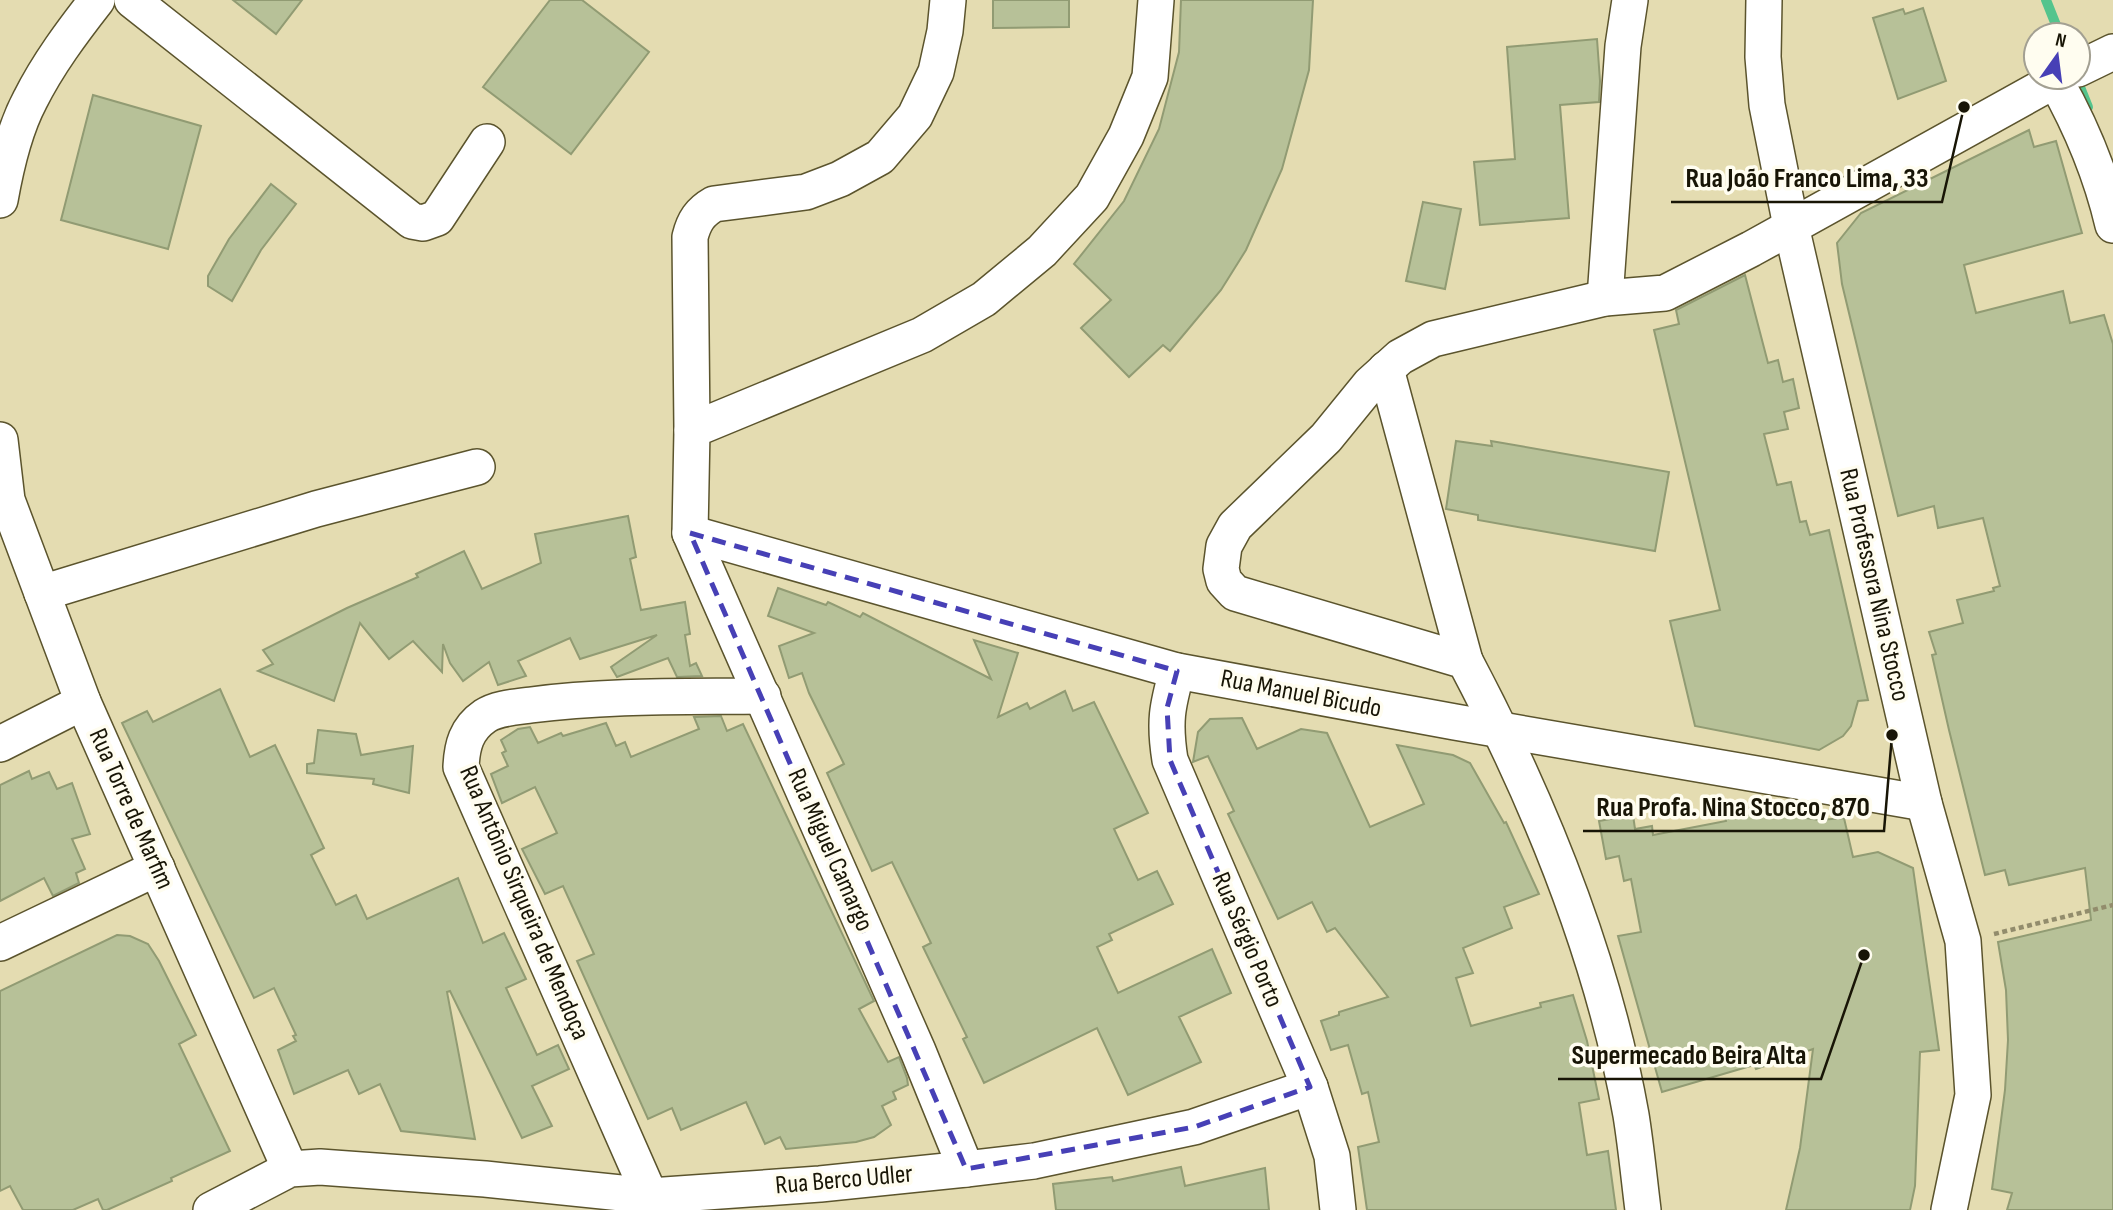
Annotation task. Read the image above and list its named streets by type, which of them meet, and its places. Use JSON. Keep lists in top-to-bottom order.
{
  "streets": {
    "street": [
      "Rua Professora Nina Stocco",
      "Rua Manuel Bicudo",
      "Rua Torre de Marfim",
      "Rua Miguel Camargo",
      "Rua Antônio Sirqueira de Mendoça",
      "Rua Sérgio Porto",
      "Rua Berco Udler"
    ]
  },
  "crossings": [
    ["Rua Professora Nina Stocco", "Rua Manuel Bicudo"],
    ["Rua Manuel Bicudo", "Rua Miguel Camargo"],
    ["Rua Manuel Bicudo", "Rua Sérgio Porto"],
    ["Rua Torre de Marfim", "Rua Berco Udler"],
    ["Rua Miguel Camargo", "Rua Antônio Sirqueira de Mendoça"],
    ["Rua Miguel Camargo", "Rua Berco Udler"],
    ["Rua Antônio Sirqueira de Mendoça", "Rua Berco Udler"],
    ["Rua Sérgio Porto", "Rua Berco Udler"]
  ],
  "places": ["Rua João Franco Lima, 33", "Rua Profa. Nina Stocco, 870", "Supermecado Beira Alta"],
  "north": "top"
}
